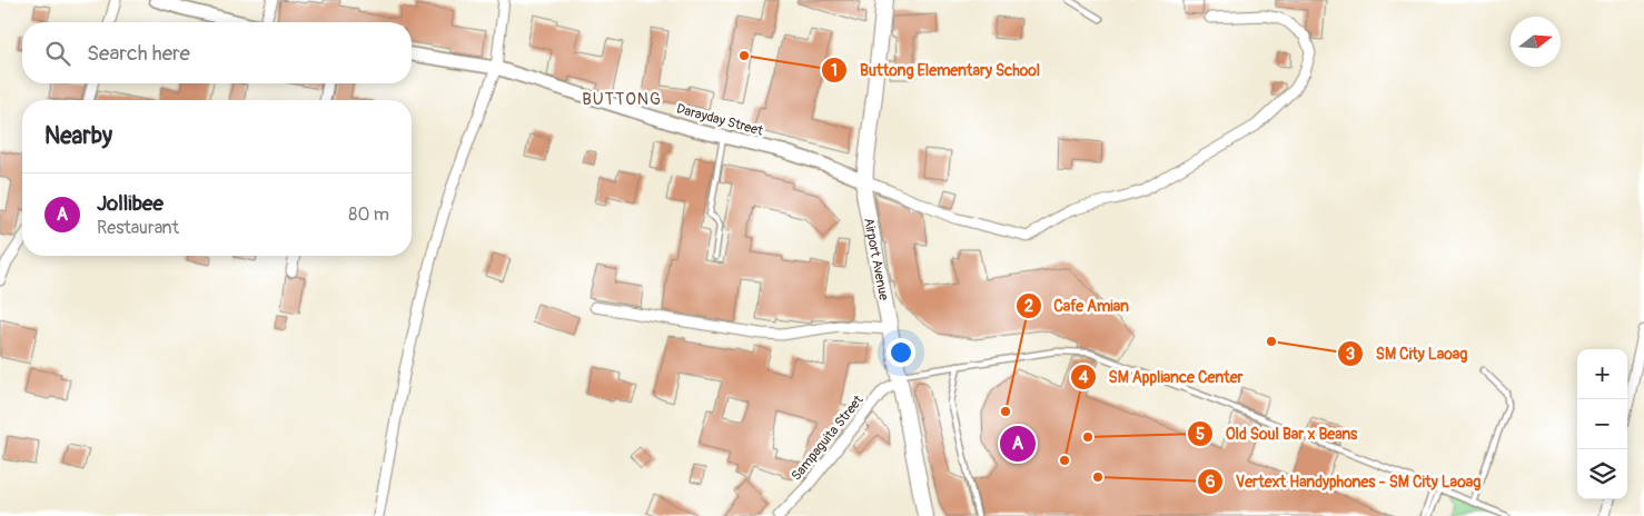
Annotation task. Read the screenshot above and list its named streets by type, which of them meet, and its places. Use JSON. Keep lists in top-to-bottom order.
{
  "streets": {
    "main road": ["Airport Avenue"],
    "street": ["Darayday Street", "Sampaguita Street"]
  },
  "crossings": [
    ["Darayday Street", "Airport Avenue"],
    ["Airport Avenue", "Sampaguita Street"]
  ],
  "districts": ["BUTTONG"],
  "places": [
    "Buttong Elementary School",
    "SM City Laoag",
    "Cafe Amian",
    "Old Soul Bar x Beans",
    "SM Appliance Center",
    "Vertext Handyphones - SM City Laoag"
  ],
  "north": "right",
  "page": {
    "search": "Search here",
    "heading": "Nearby",
    "list": [
      {
        "mark": "A",
        "name": "Jollibee",
        "note": "Restaurant",
        "value": "80 m"
      }
    ],
    "map_buttons": ["+", "−"],
    "pins": "A"
  }
}
